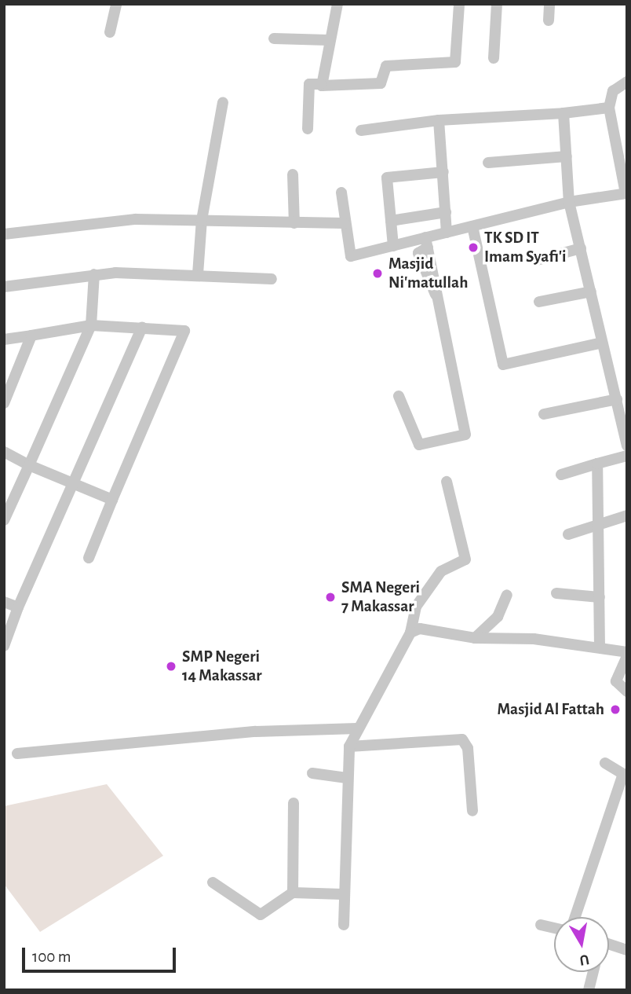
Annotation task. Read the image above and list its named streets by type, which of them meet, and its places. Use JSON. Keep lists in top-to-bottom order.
{
  "places": [
    "TK SD IT Imam Syafi'i",
    "Masjid Ni'matullah",
    "SMA Negeri 7 Makassar",
    "SMP Negeri 14 Makassar",
    "Masjid Al Fattah"
  ],
  "scale_bar": "100 m",
  "north": "bottom"
}
